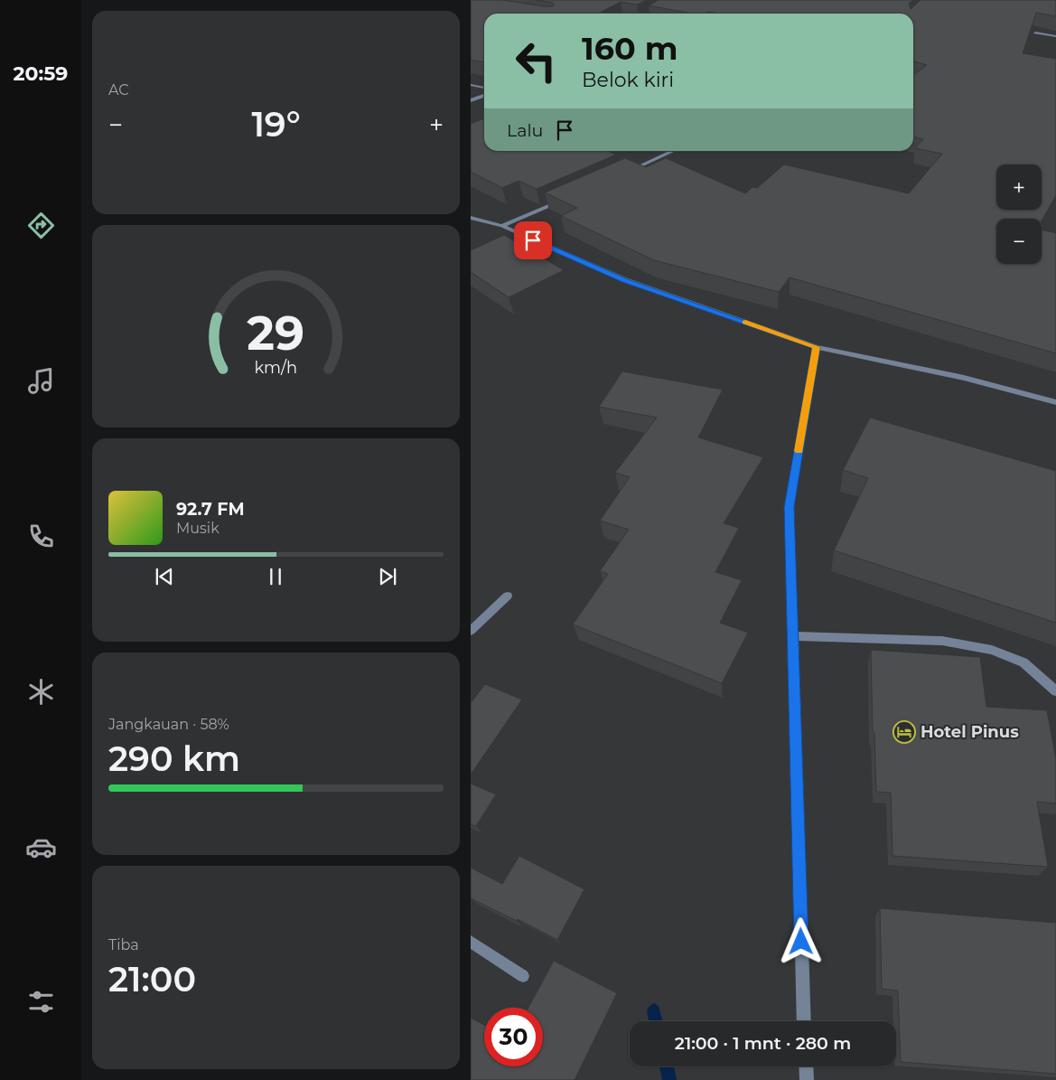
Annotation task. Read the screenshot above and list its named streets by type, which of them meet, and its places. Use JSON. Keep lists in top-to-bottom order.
{
  "places": {
    "hotel": ["Hotel Pinus"]
  },
  "page": {
    "tabs": "20:59",
    "tile": [
      "AC",
      ["Jangkauan · 58%", "290 km"],
      ["Tiba", "21:00"]
    ],
    "turn": ["160 m", "Belok kiri"],
    "heat": ["−", "19°", "+"],
    "then": "Lalu",
    "map_buttons": ["+", "−"],
    "song": ["92.7 FM", "Musik"],
    "limit": "30",
    "trip": "21:00 · 1 mnt · 280 m",
    "gauge": ["29", "km/h"]
  }
}
